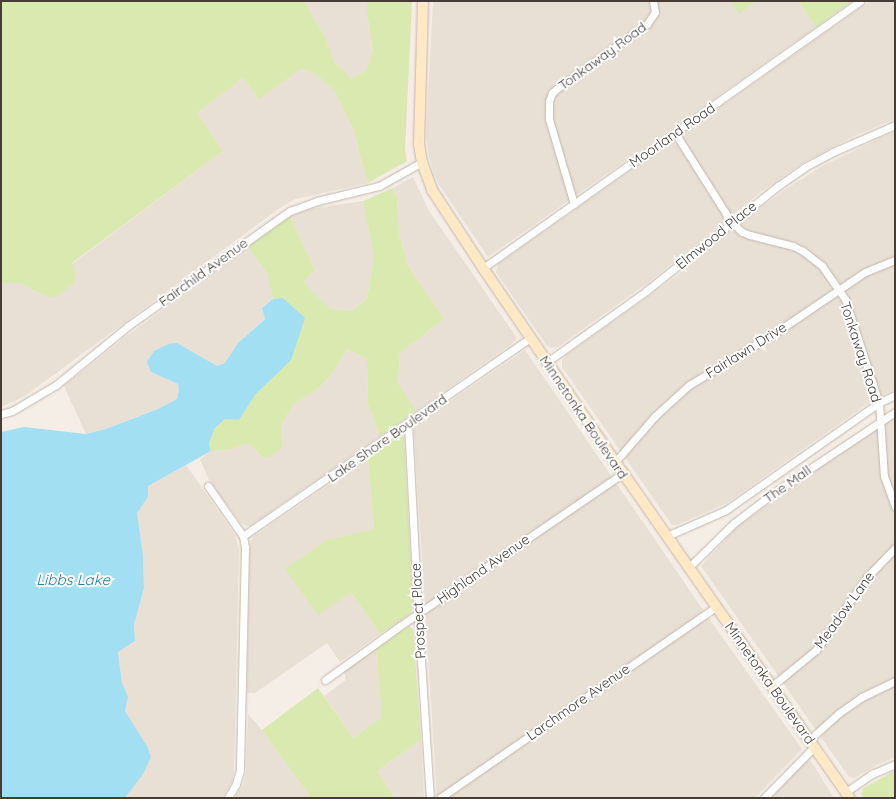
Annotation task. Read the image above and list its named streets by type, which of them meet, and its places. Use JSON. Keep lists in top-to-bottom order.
{
  "streets": {
    "main road": ["Minnetonka Boulevard"],
    "street": [
      "Tonkaway Road",
      "Moorland Road",
      "Elmwood Place",
      "Fairchild Avenue",
      "Fairlawn Drive",
      "Lake Shore Boulevard",
      "The Mall",
      "Highland Avenue",
      "Meadow Lane",
      "Prospect Place",
      "Larchmore Avenue"
    ]
  },
  "crossings": [
    ["Tonkaway Road", "Moorland Road"],
    ["Tonkaway Road", "Elmwood Place"],
    ["Tonkaway Road", "Fairlawn Drive"],
    ["Tonkaway Road", "The Mall"],
    ["Moorland Road", "Minnetonka Boulevard"],
    ["Elmwood Place", "Minnetonka Boulevard"],
    ["Fairchild Avenue", "Minnetonka Boulevard"],
    ["Fairlawn Drive", "Minnetonka Boulevard"],
    ["Minnetonka Boulevard", "Lake Shore Boulevard"],
    ["Minnetonka Boulevard", "The Mall"],
    ["Minnetonka Boulevard", "Highland Avenue"],
    ["Minnetonka Boulevard", "Meadow Lane"],
    ["Minnetonka Boulevard", "Larchmore Avenue"],
    ["Lake Shore Boulevard", "Prospect Place"],
    ["Highland Avenue", "Prospect Place"]
  ],
  "water": ["Libbs Lake"]
}
